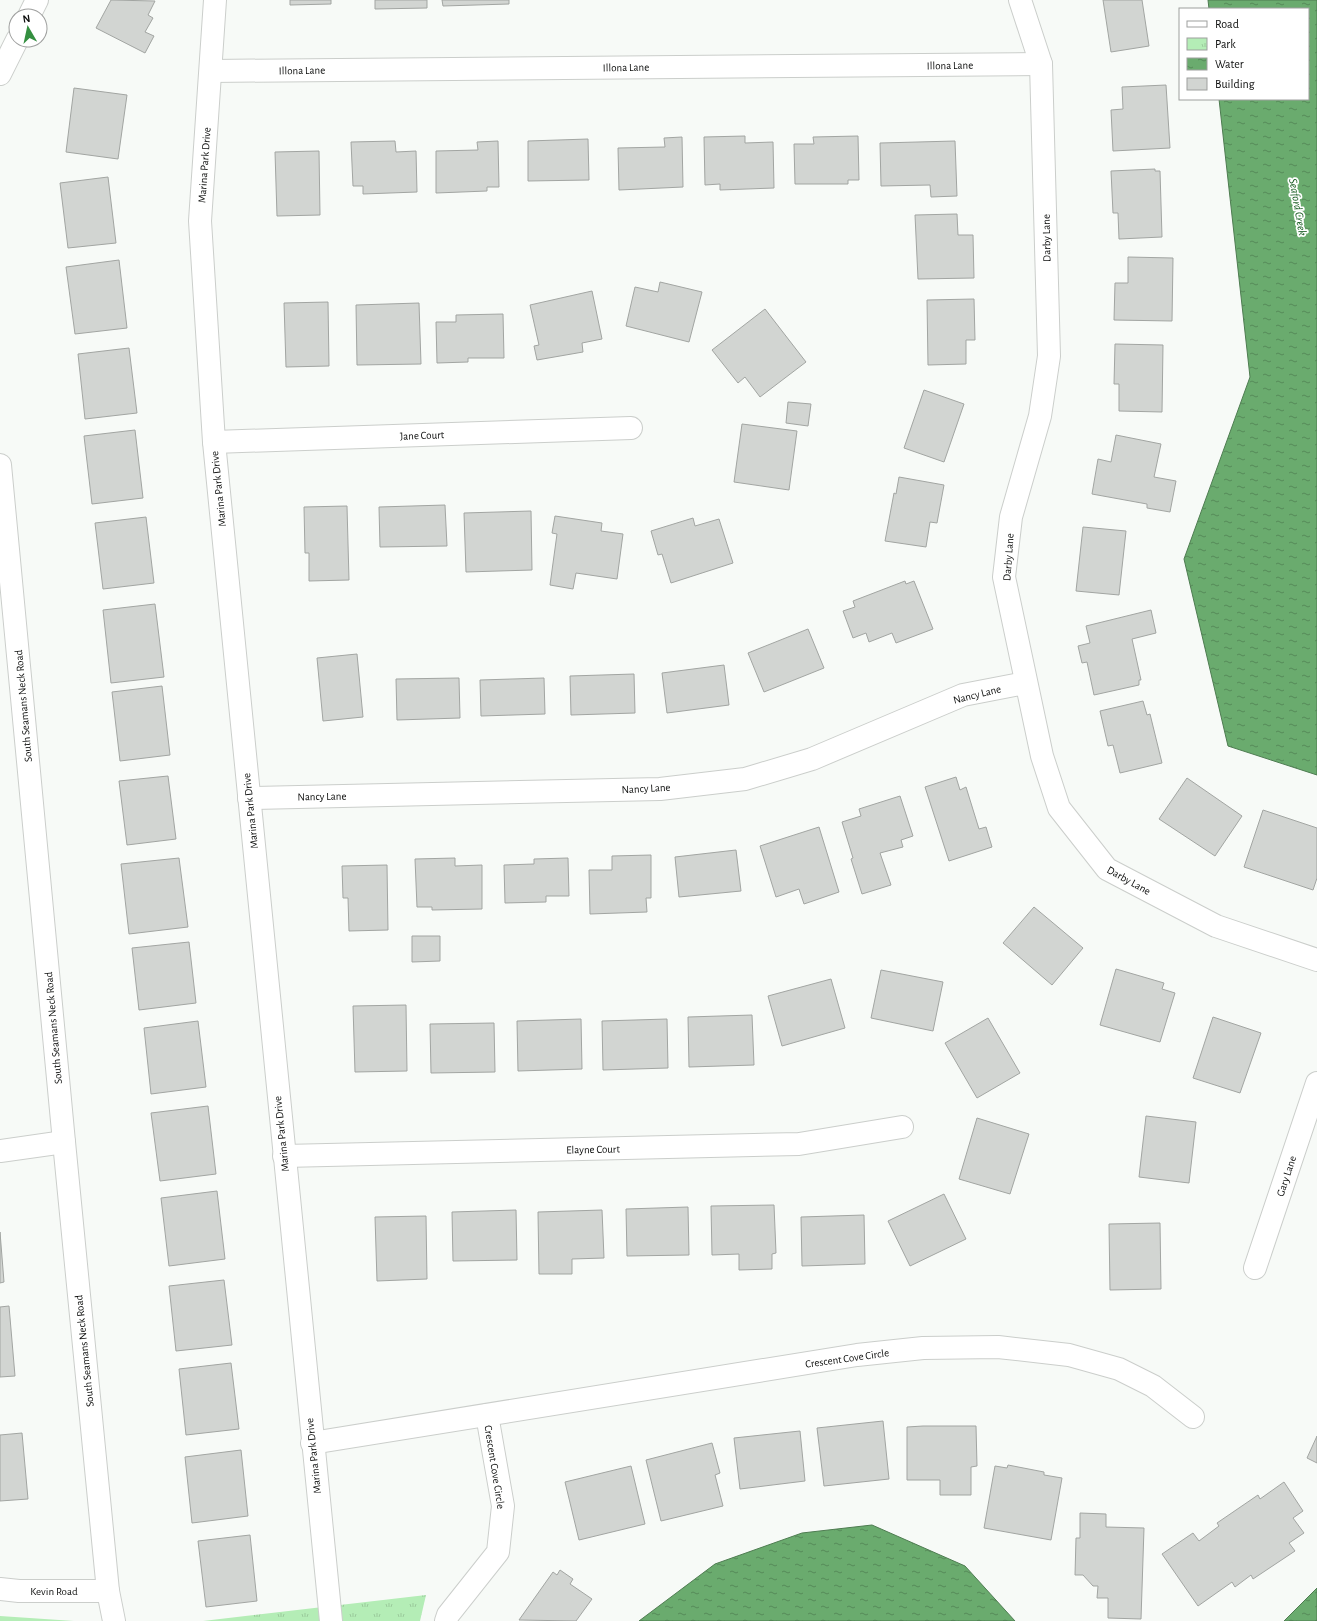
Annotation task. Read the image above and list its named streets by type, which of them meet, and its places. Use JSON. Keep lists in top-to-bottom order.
{
  "streets": {
    "street": [
      "Illona Lane",
      "Marina Park Drive",
      "Darby Lane",
      "Jane Court",
      "Nancy Lane",
      "South Seamans Neck Road",
      "Elayne Court",
      "Gary Lane",
      "Crescent Cove Circle",
      "Kevin Road"
    ]
  },
  "crossings": [
    ["Illona Lane", "Marina Park Drive"],
    ["Illona Lane", "Darby Lane"],
    ["Marina Park Drive", "Jane Court"],
    ["Marina Park Drive", "Nancy Lane"],
    ["Marina Park Drive", "Elayne Court"],
    ["Marina Park Drive", "Crescent Cove Circle"],
    ["Darby Lane", "Nancy Lane"],
    ["South Seamans Neck Road", "Kevin Road"]
  ],
  "water": ["Seaford Creek"],
  "legend": [
    "Road",
    "Park",
    "Water",
    "Building"
  ],
  "north": "top"
}
